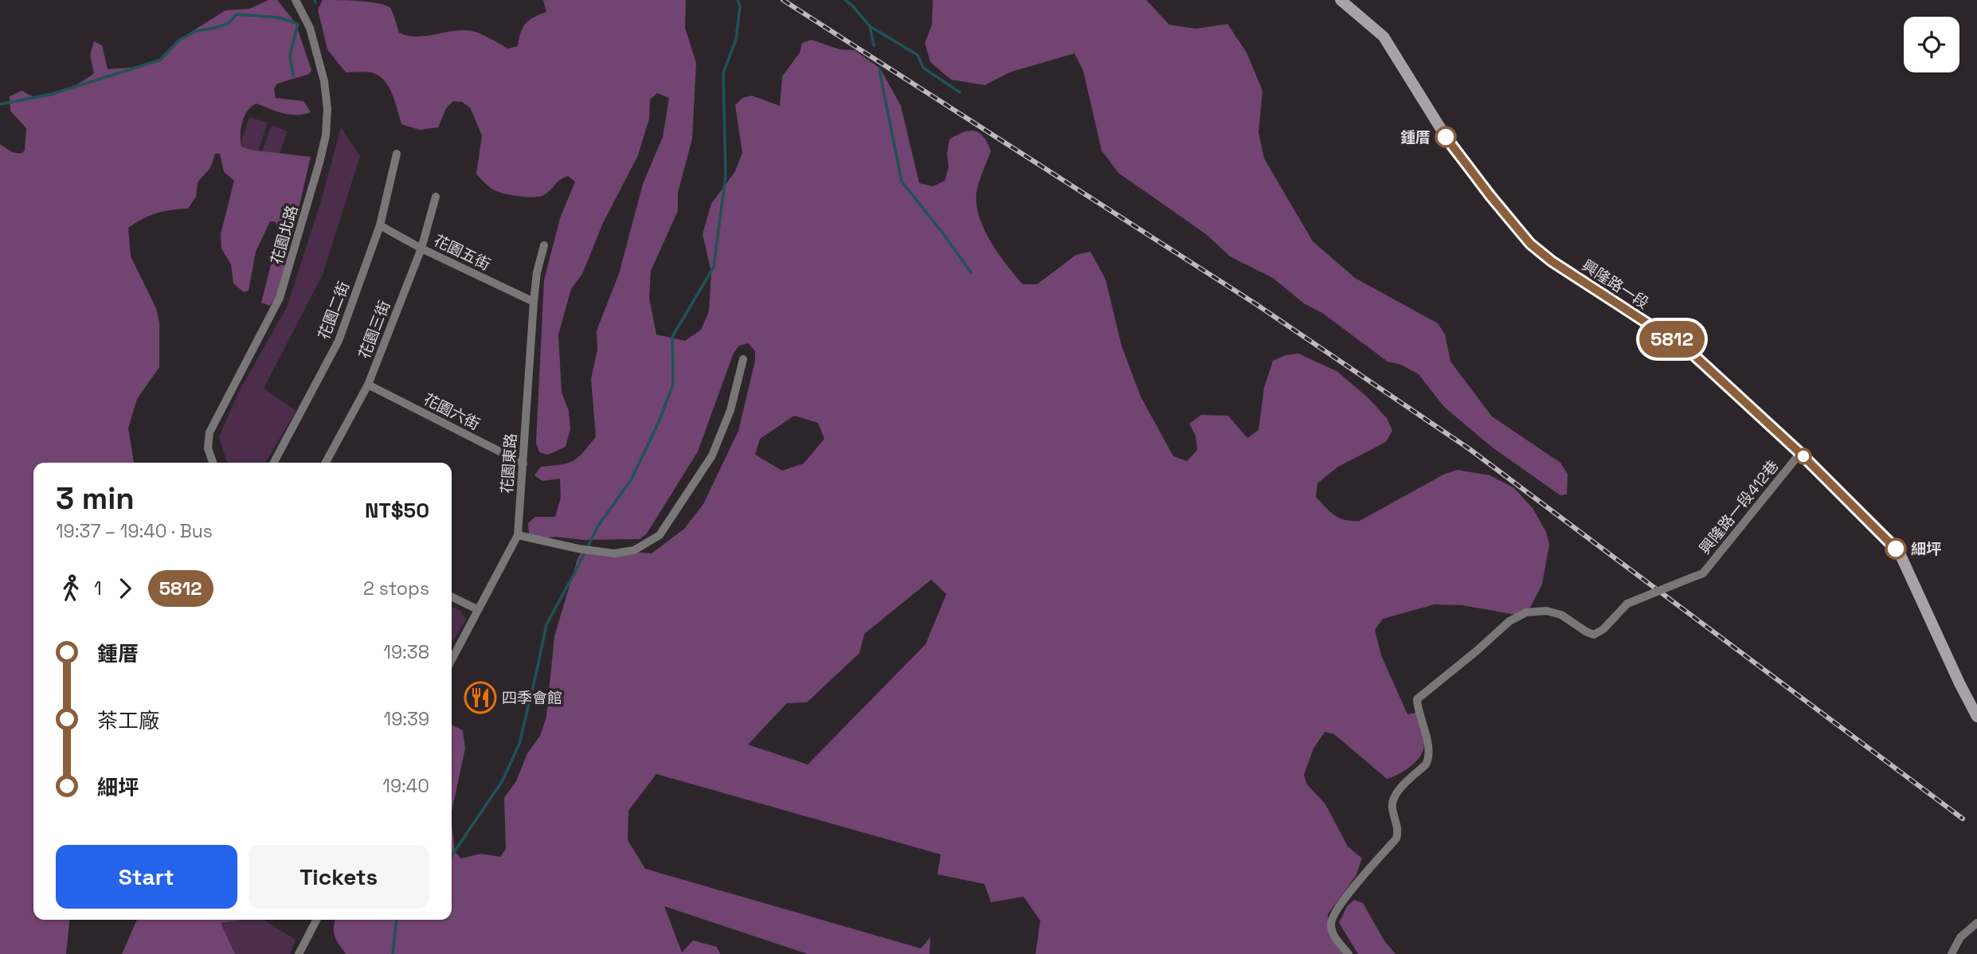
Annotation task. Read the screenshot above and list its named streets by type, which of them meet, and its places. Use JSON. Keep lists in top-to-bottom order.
{
  "streets": {
    "street": [
      "花園北路",
      "花園五街",
      "興隆路一段",
      "花園二街",
      "花園三街",
      "花園六街",
      "花園東路",
      "興隆路一段412巷"
    ]
  },
  "crossings": [
    ["花園五街", "花園二街"],
    ["花園五街", "花園三街"],
    ["花園五街", "花園東路"],
    ["興隆路一段", "興隆路一段412巷"],
    ["花園三街", "花園六街"],
    ["花園六街", "花園東路"]
  ],
  "places": {
    "other": ["鍾厝", "細坪"],
    "restaurant": ["四季會館"]
  },
  "lines": ["bus line 5812"],
  "page": {
    "on_map": "5812",
    "heading": ["3 min", "19:37 – 19:40 · Bus", "NT$50"],
    "legs": ["1", "5812", "2 stops"],
    "list": [
      {
        "name": "鍾厝",
        "value": "19:38"
      },
      {
        "name": "茶工廠",
        "value": "19:39"
      },
      {
        "name": "細坪",
        "value": "19:40"
      }
    ],
    "buttons": ["Start", "Tickets"]
  }
}
